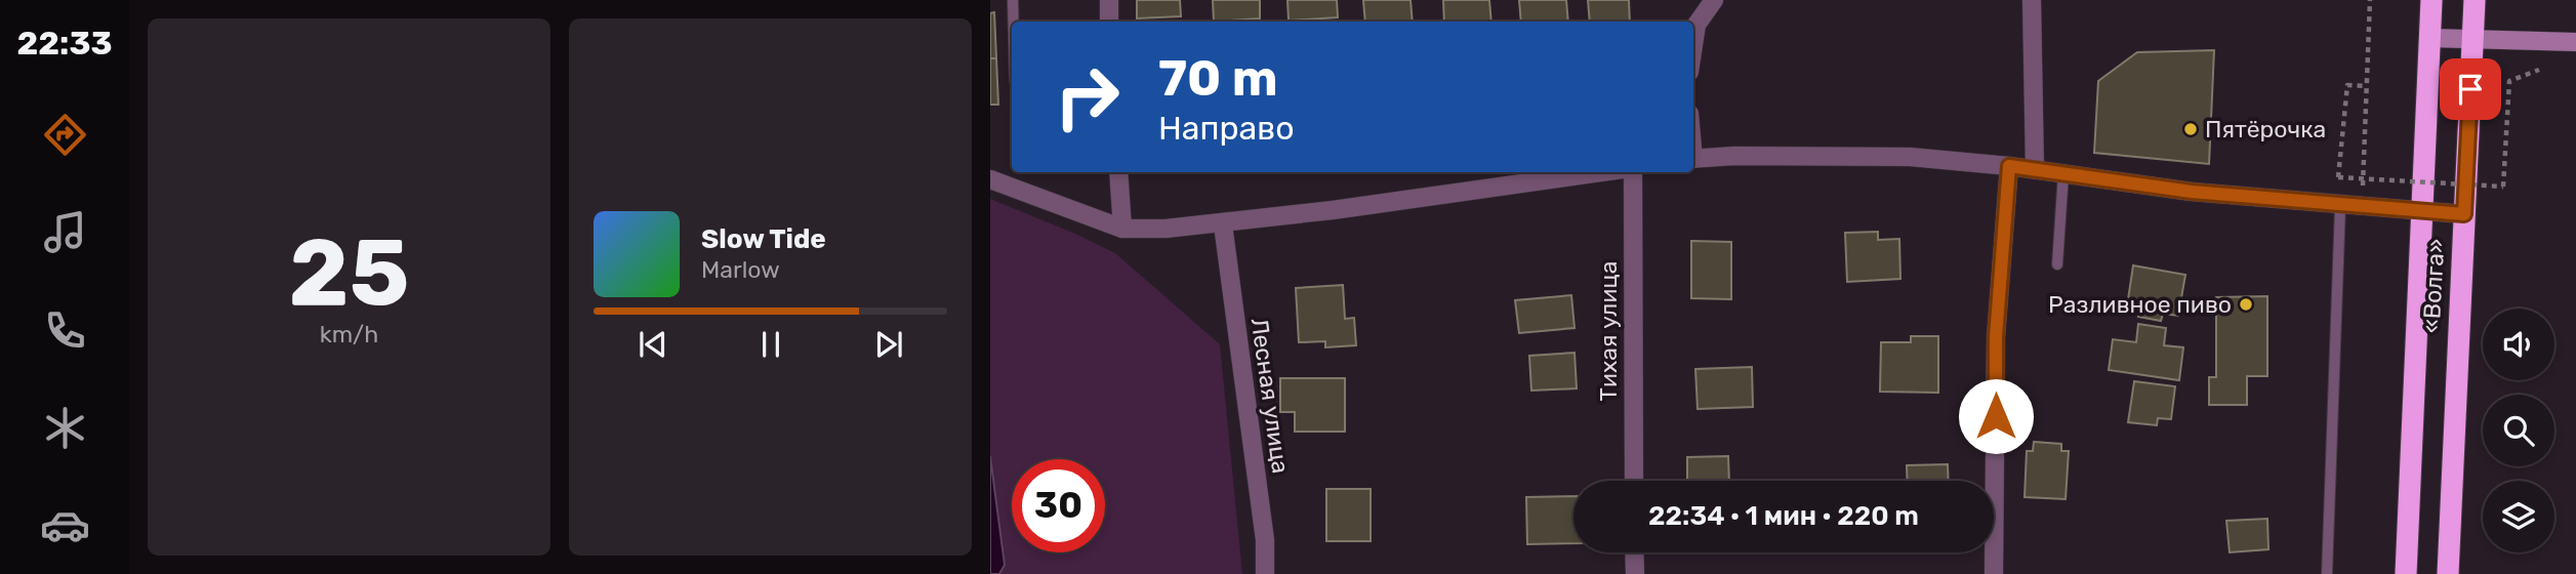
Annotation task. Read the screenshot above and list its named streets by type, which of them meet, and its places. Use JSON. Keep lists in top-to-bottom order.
{
  "streets": {
    "highway": ["«Волга»"],
    "street": ["Тихая улица", "Лесная улица"]
  },
  "places": ["Пятёрочка", "Разливное пиво"],
  "page": {
    "tabs": "22:33",
    "tile": ["25", "km/h"],
    "turn": ["70 m", "Направо"],
    "song": ["Slow Tide", "Marlow"],
    "limit": "30",
    "trip": "22:34 · 1 мин · 220 m"
  }
}
